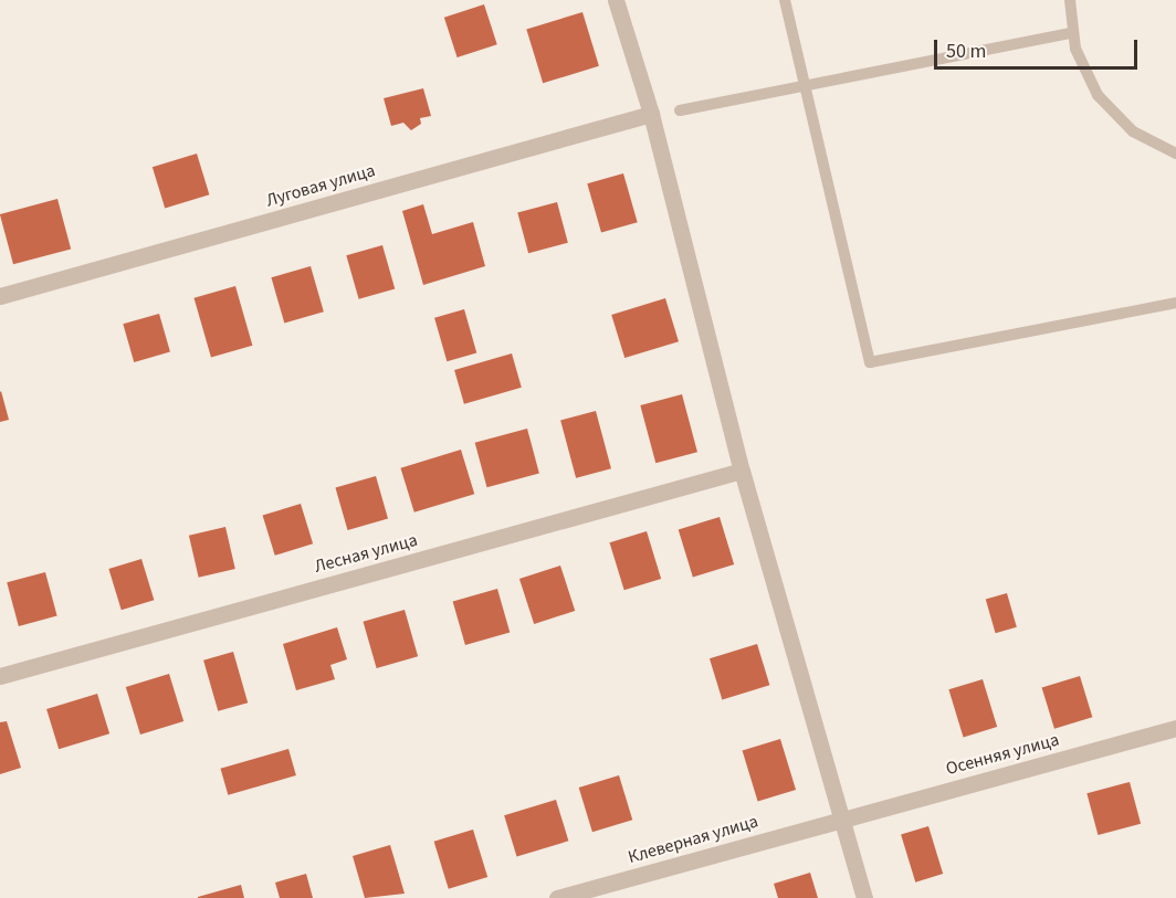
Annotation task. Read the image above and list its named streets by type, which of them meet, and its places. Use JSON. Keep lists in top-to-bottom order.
{
  "streets": {
    "street": [
      "Луговая улица",
      "Лесная улица",
      "Осенняя улица",
      "Клеверная улица"
    ]
  },
  "crossings": [
    ["Осенняя улица", "Клеверная улица"]
  ],
  "scale_bar": "50 m"
}
